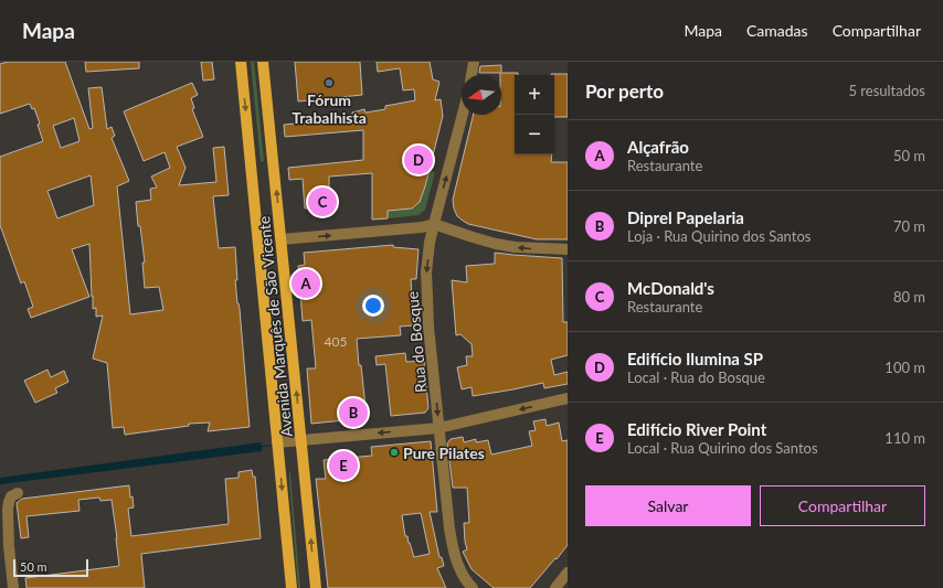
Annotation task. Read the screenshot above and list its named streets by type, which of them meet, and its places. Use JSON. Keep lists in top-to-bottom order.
{
  "streets": {
    "main road": ["Avenida Marquês de São Vicente"],
    "street": ["Rua do Bosque"]
  },
  "places": ["Fórum Trabalhista", "Pure Pilates"],
  "house_numbers": ["405"],
  "scale_bar": "50 m",
  "north": "left",
  "page": {
    "header": "Mapa",
    "nav": ["Mapa", "Camadas", "Compartilhar"],
    "heading": ["Por perto", "5 resultados"],
    "map_buttons": ["+", "−"],
    "list": [
      {
        "mark": "A",
        "name": "Alçafrão",
        "note": "Restaurante",
        "value": "50 m"
      },
      {
        "mark": "B",
        "name": "Diprel Papelaria",
        "note": "Loja · Rua Quirino dos Santos",
        "value": "70 m"
      },
      {
        "mark": "C",
        "name": "McDonald's",
        "note": "Restaurante",
        "value": "80 m"
      },
      {
        "mark": "D",
        "name": "Edifício Ilumina SP",
        "note": "Local · Rua do Bosque",
        "value": "100 m"
      },
      {
        "mark": "E",
        "name": "Edifício River Point",
        "note": "Local · Rua Quirino dos Santos",
        "value": "110 m"
      }
    ],
    "pins": [
      "D",
      "C",
      "A",
      "B",
      "E"
    ],
    "buttons": ["Salvar", "Compartilhar"],
    "scale": "50 m"
  }
}
